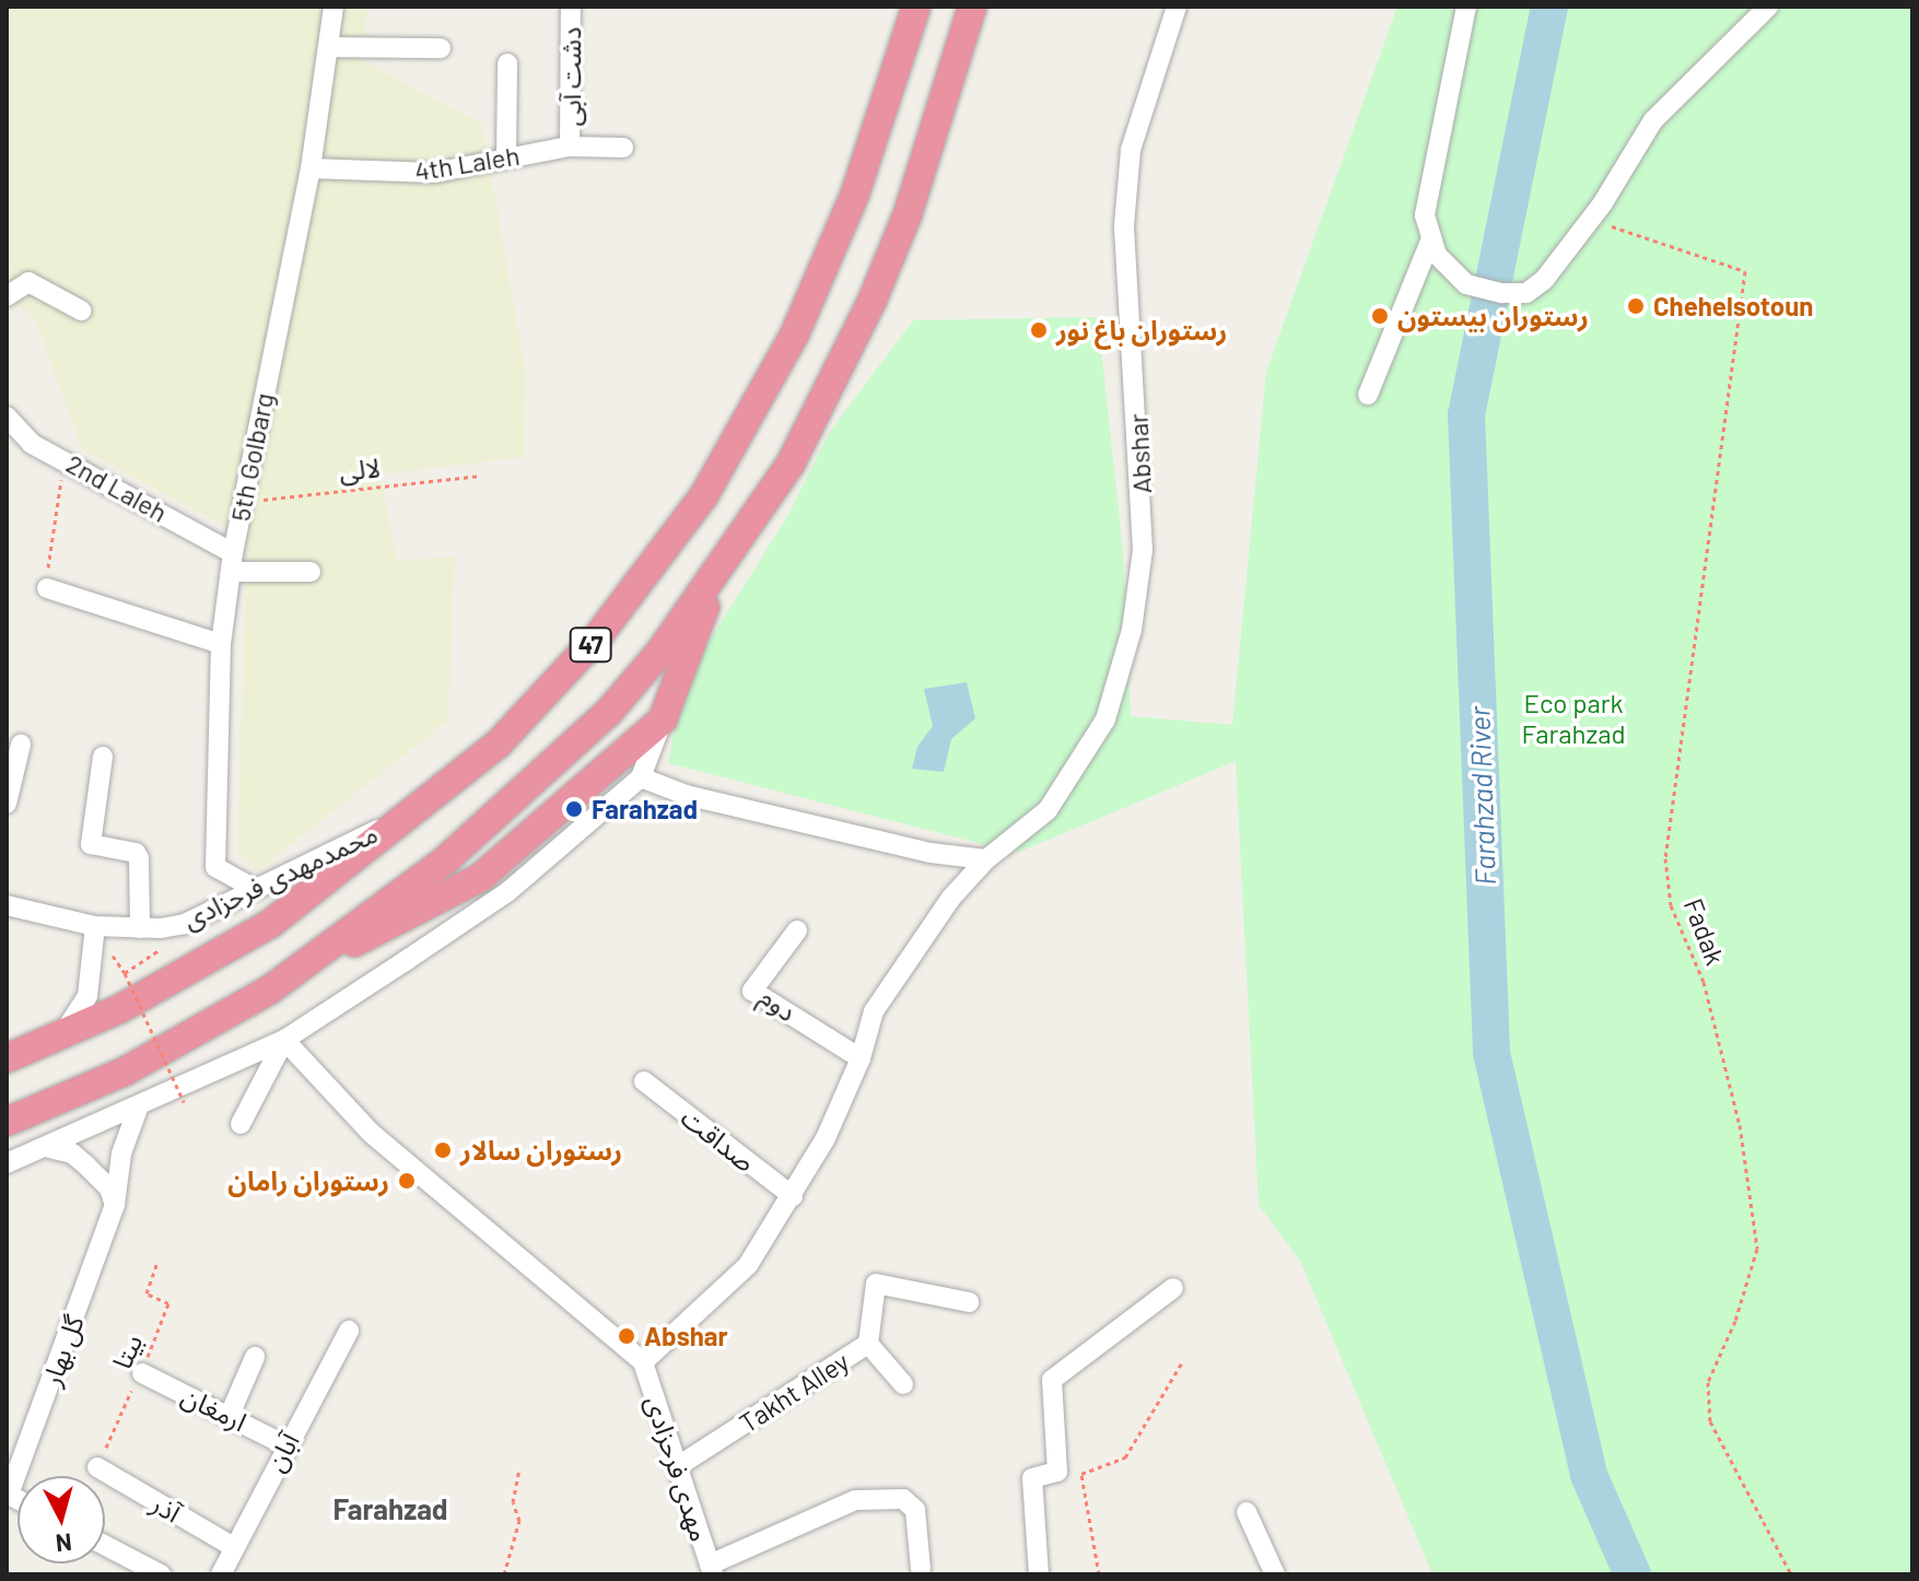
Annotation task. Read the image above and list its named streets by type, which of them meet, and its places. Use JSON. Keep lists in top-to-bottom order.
{
  "streets": {
    "highway": ["47"],
    "street": [
      "دشت آبی",
      "4th Laleh",
      "Abshar",
      "5th Golbarg",
      "2nd Laleh",
      "محمدمهدی فرحزادی",
      "دوم",
      "صداقت",
      "گل بهار",
      "Takht Alley",
      "ارمغان",
      "آبان",
      "مهدی فرحزادی",
      "آذر"
    ],
    "path": ["لالی", "Fadak", "بیتا"]
  },
  "crossings": [
    ["دشت آبی", "4th Laleh"],
    ["4th Laleh", "5th Golbarg"],
    ["Abshar", "دوم"],
    ["Abshar", "صداقت"],
    ["Abshar", "مهدی فرحزادی"],
    ["5th Golbarg", "لالی"],
    ["5th Golbarg", "2nd Laleh"],
    ["5th Golbarg", "محمدمهدی فرحزادی"],
    ["47", "محمدمهدی فرحزادی"],
    ["بیتا", "ارمغان"],
    ["بیتا", "آذر"],
    ["Takht Alley", "مهدی فرحزادی"],
    ["ارمغان", "آبان"],
    ["آبان", "آذر"]
  ],
  "districts": ["Farahzad"],
  "water": ["Farahzad River"],
  "parks": ["Eco park Farahzad"],
  "places": [
    "Chehelsotoun",
    "رستوران بیستون",
    "رستوران باغ نور",
    "Farahzad",
    "رستوران سالار",
    "رستوران رامان",
    "Abshar"
  ],
  "north": "bottom"
}
